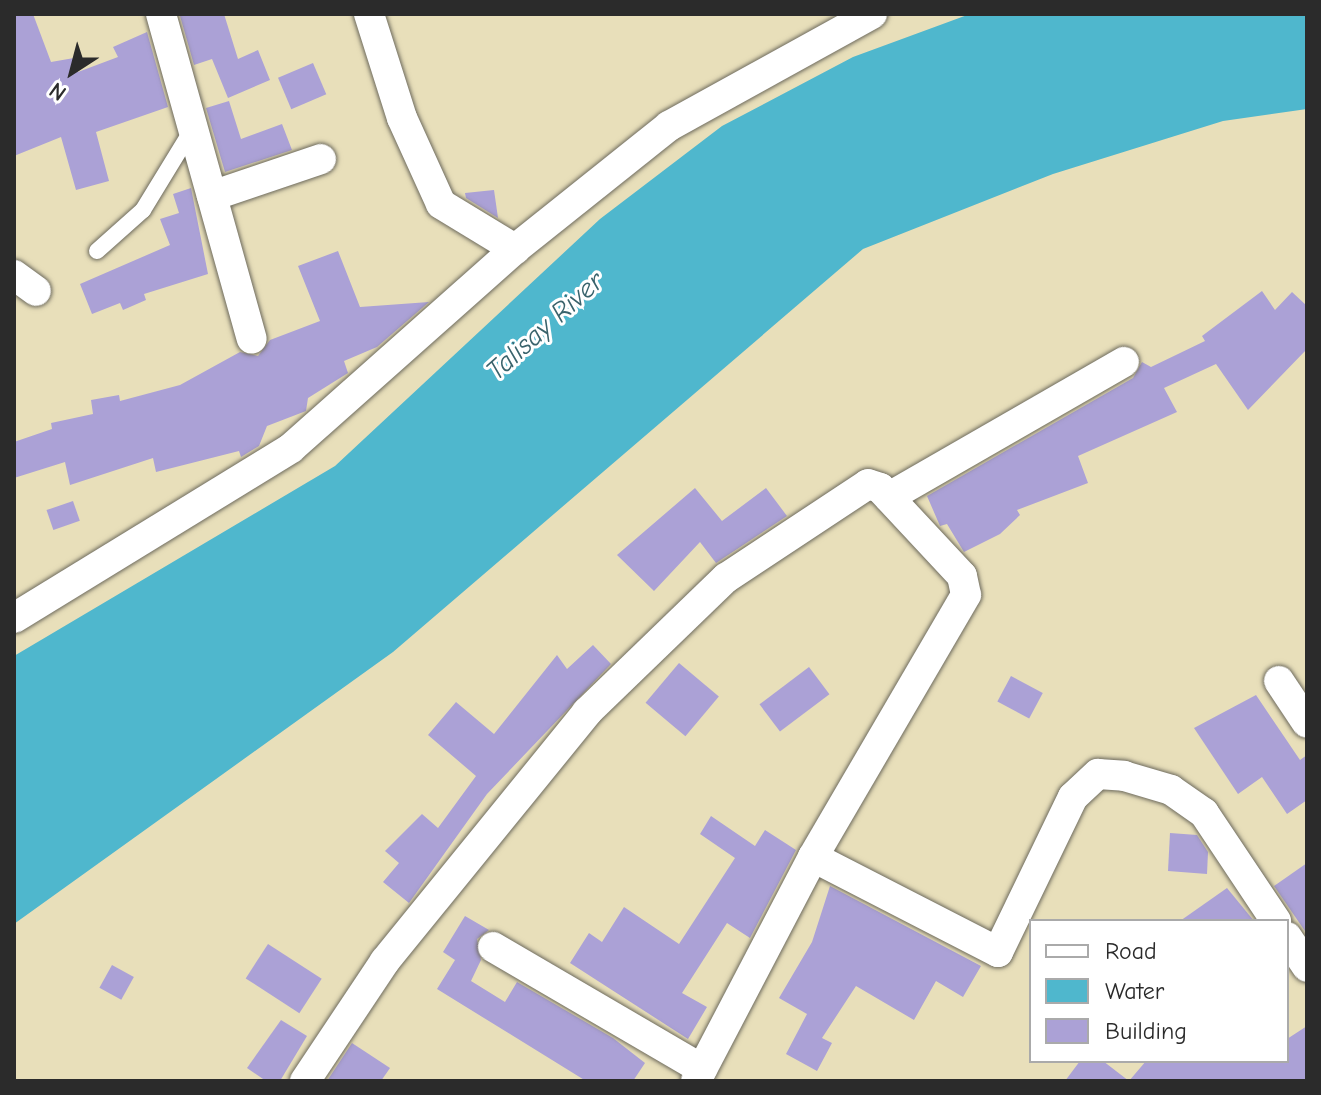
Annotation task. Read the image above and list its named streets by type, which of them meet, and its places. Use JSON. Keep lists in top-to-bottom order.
{
  "water": ["Talisay River"],
  "legend": ["Road", "Water", "Building"],
  "north": "bottom left"
}
